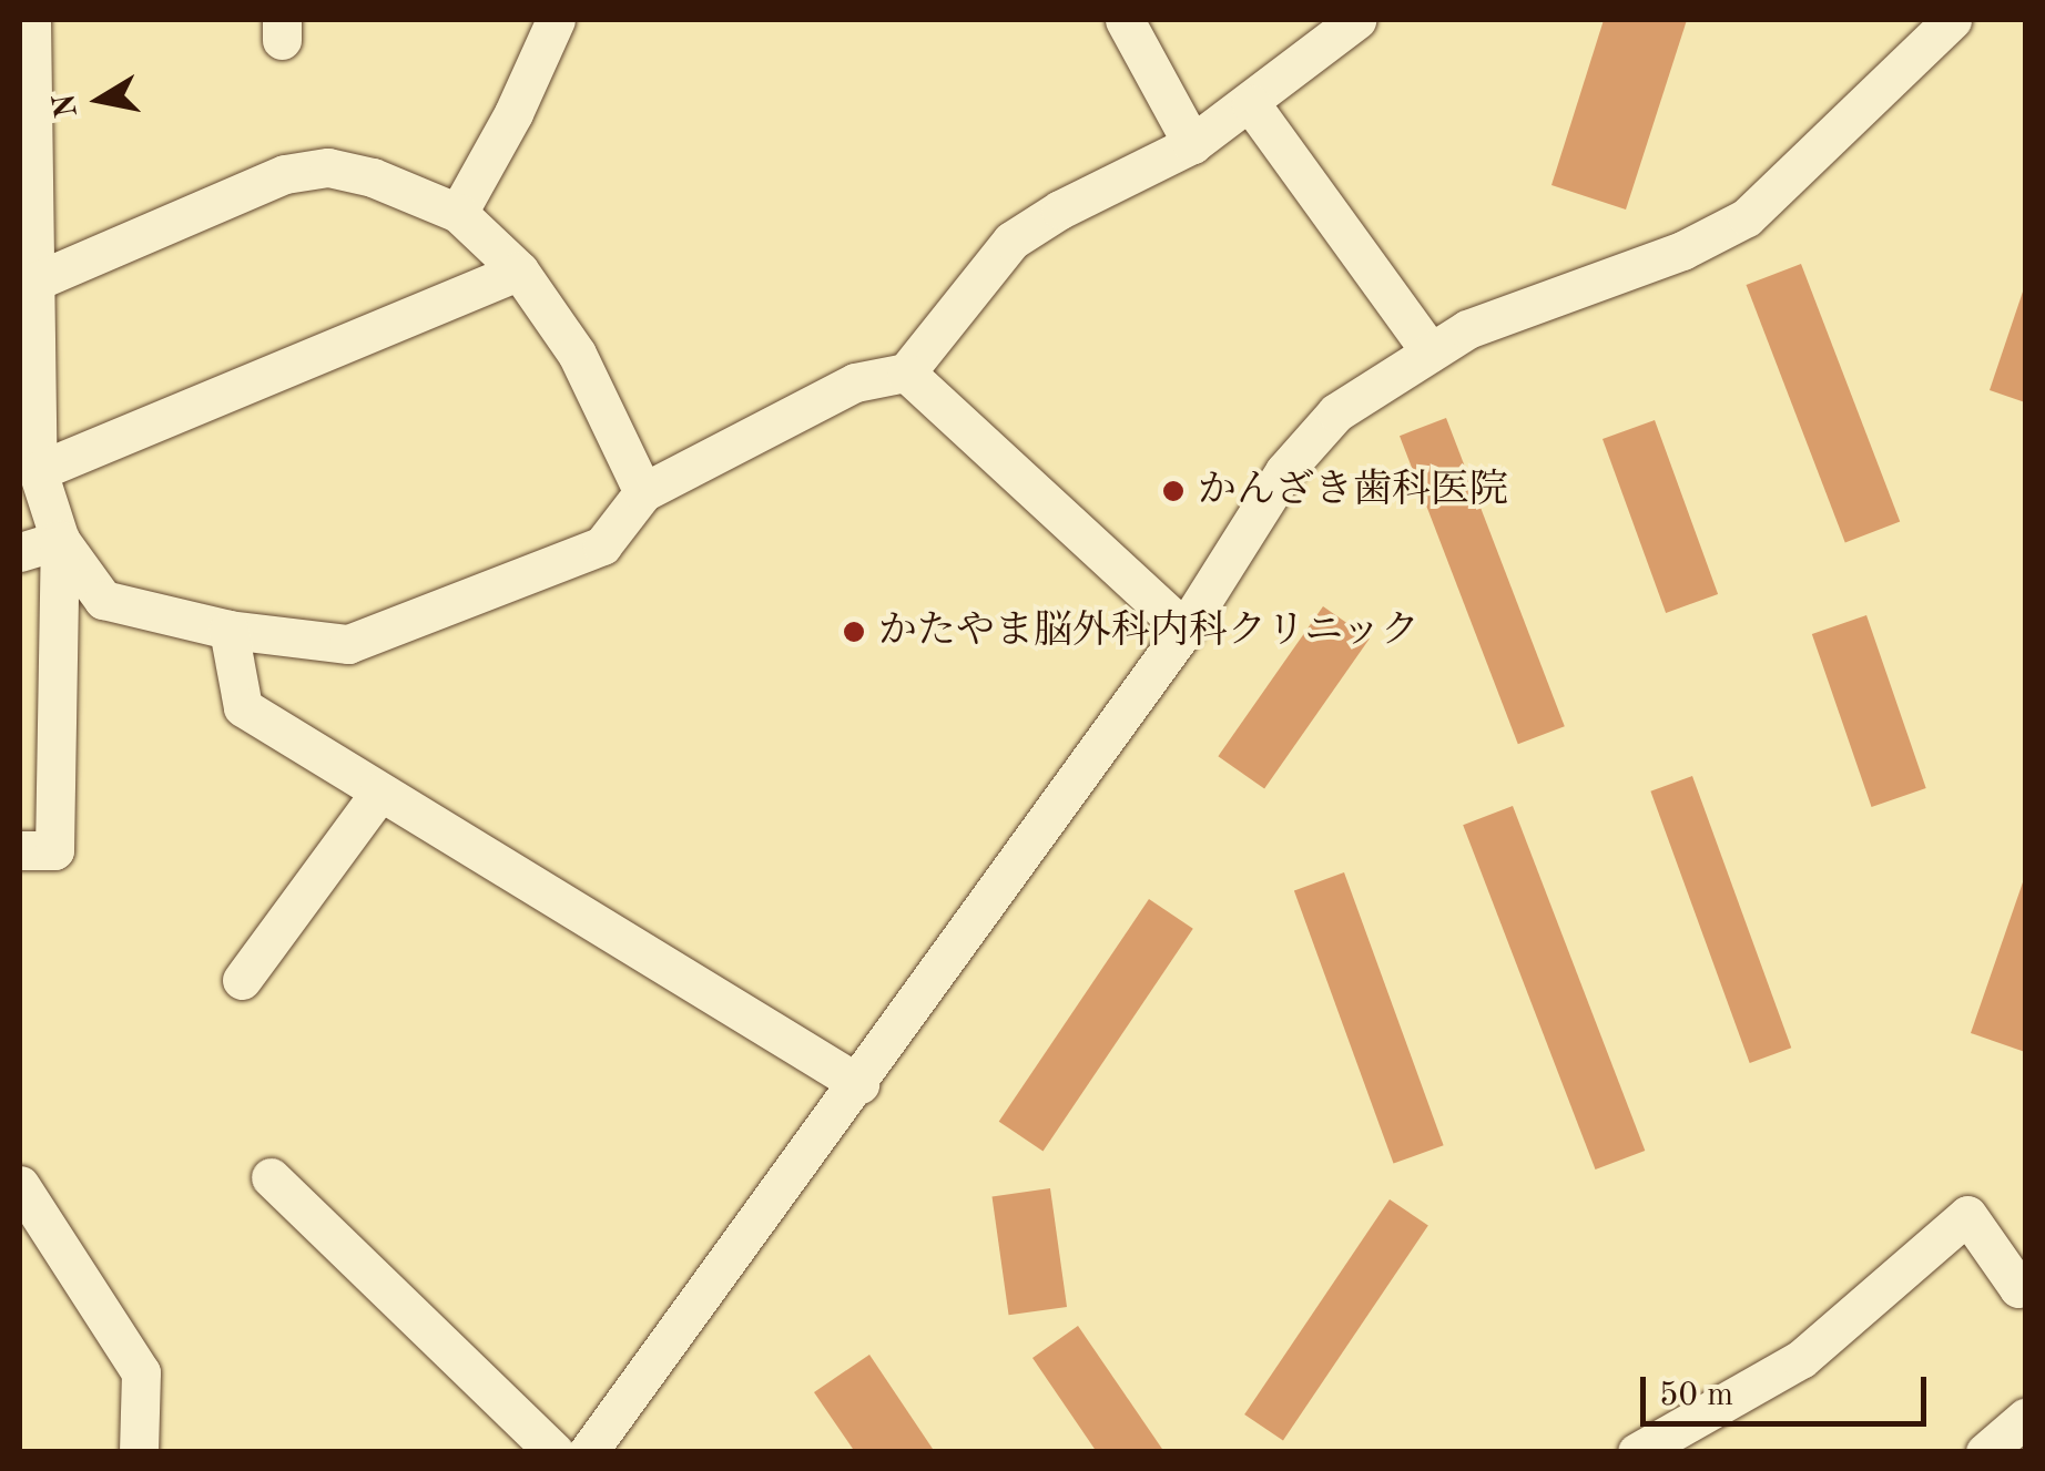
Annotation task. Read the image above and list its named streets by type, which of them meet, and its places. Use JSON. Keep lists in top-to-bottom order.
{
  "places": ["かんざき歯科医院", "かたやま脳外科内科クリニック"],
  "scale_bar": "50 m",
  "north": "left"
}
